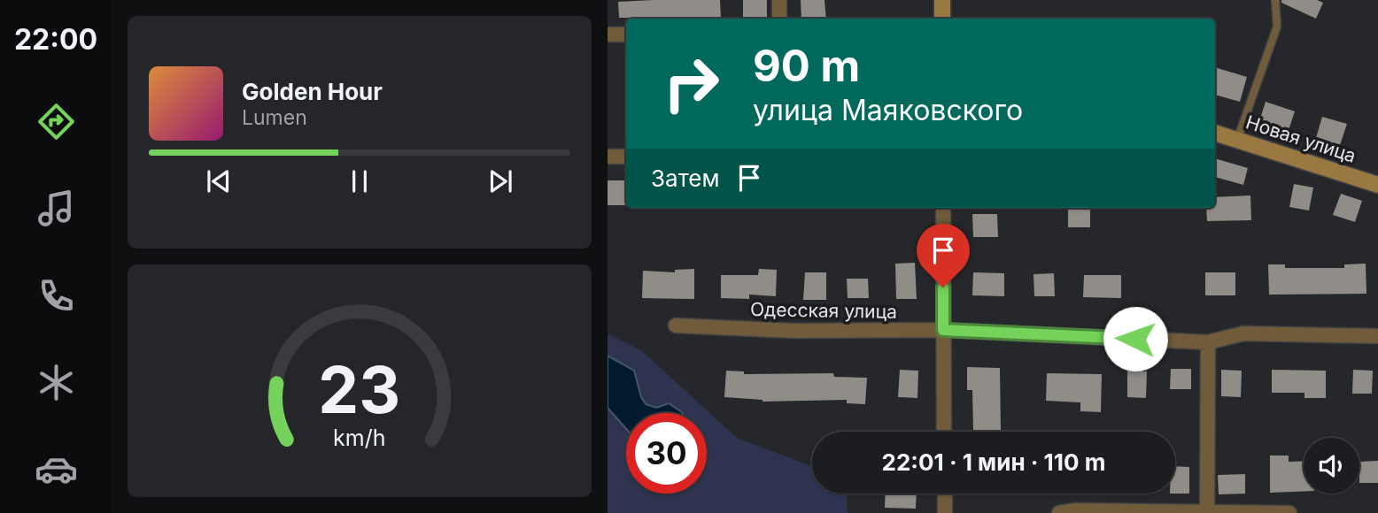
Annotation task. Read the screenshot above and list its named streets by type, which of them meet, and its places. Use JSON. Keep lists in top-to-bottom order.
{
  "streets": {
    "main road": ["Новая улица"],
    "street": ["Одесская улица"]
  },
  "page": {
    "tabs": "22:00",
    "turn": ["90 m", "улица Маяковского"],
    "song": ["Golden Hour", "Lumen"],
    "then": "Затем",
    "limit": "30",
    "trip": "22:01 · 1 мин · 110 m",
    "gauge": ["23", "km/h"]
  }
}
